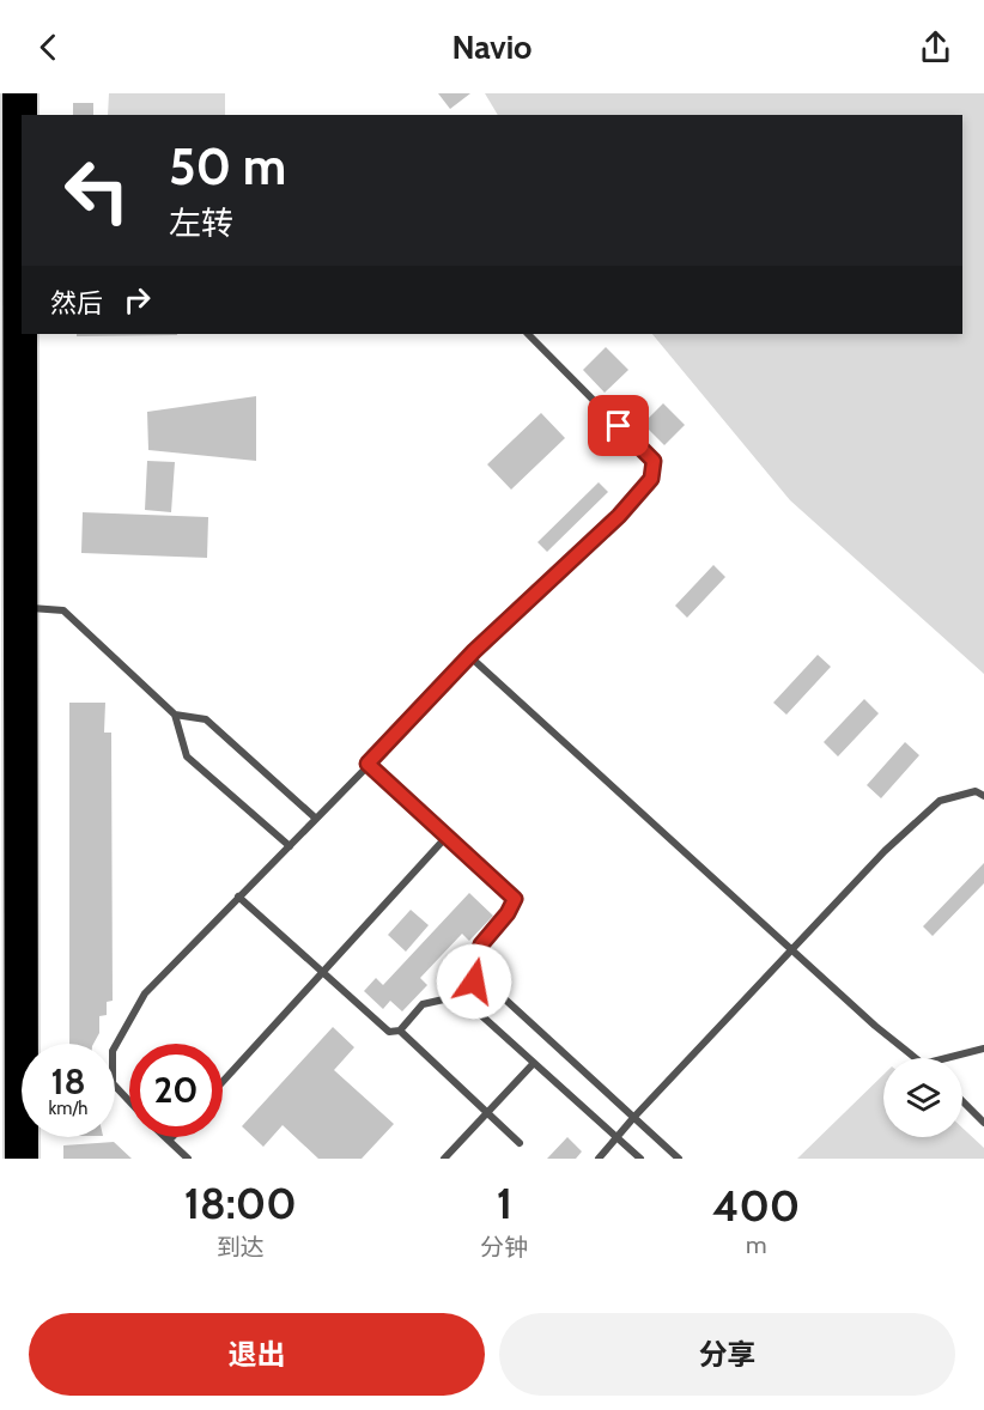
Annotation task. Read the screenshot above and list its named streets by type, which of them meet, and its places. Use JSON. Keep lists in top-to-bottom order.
{
  "page": {
    "header": "Navio",
    "turn": ["50 m", "左转"],
    "then": "然后",
    "speed": "18 km/h",
    "limit": "20",
    "eta": [
      "18:00",
      "到达",
      "1",
      "分钟",
      "400",
      "m"
    ],
    "buttons": ["退出", "分享"]
  }
}
